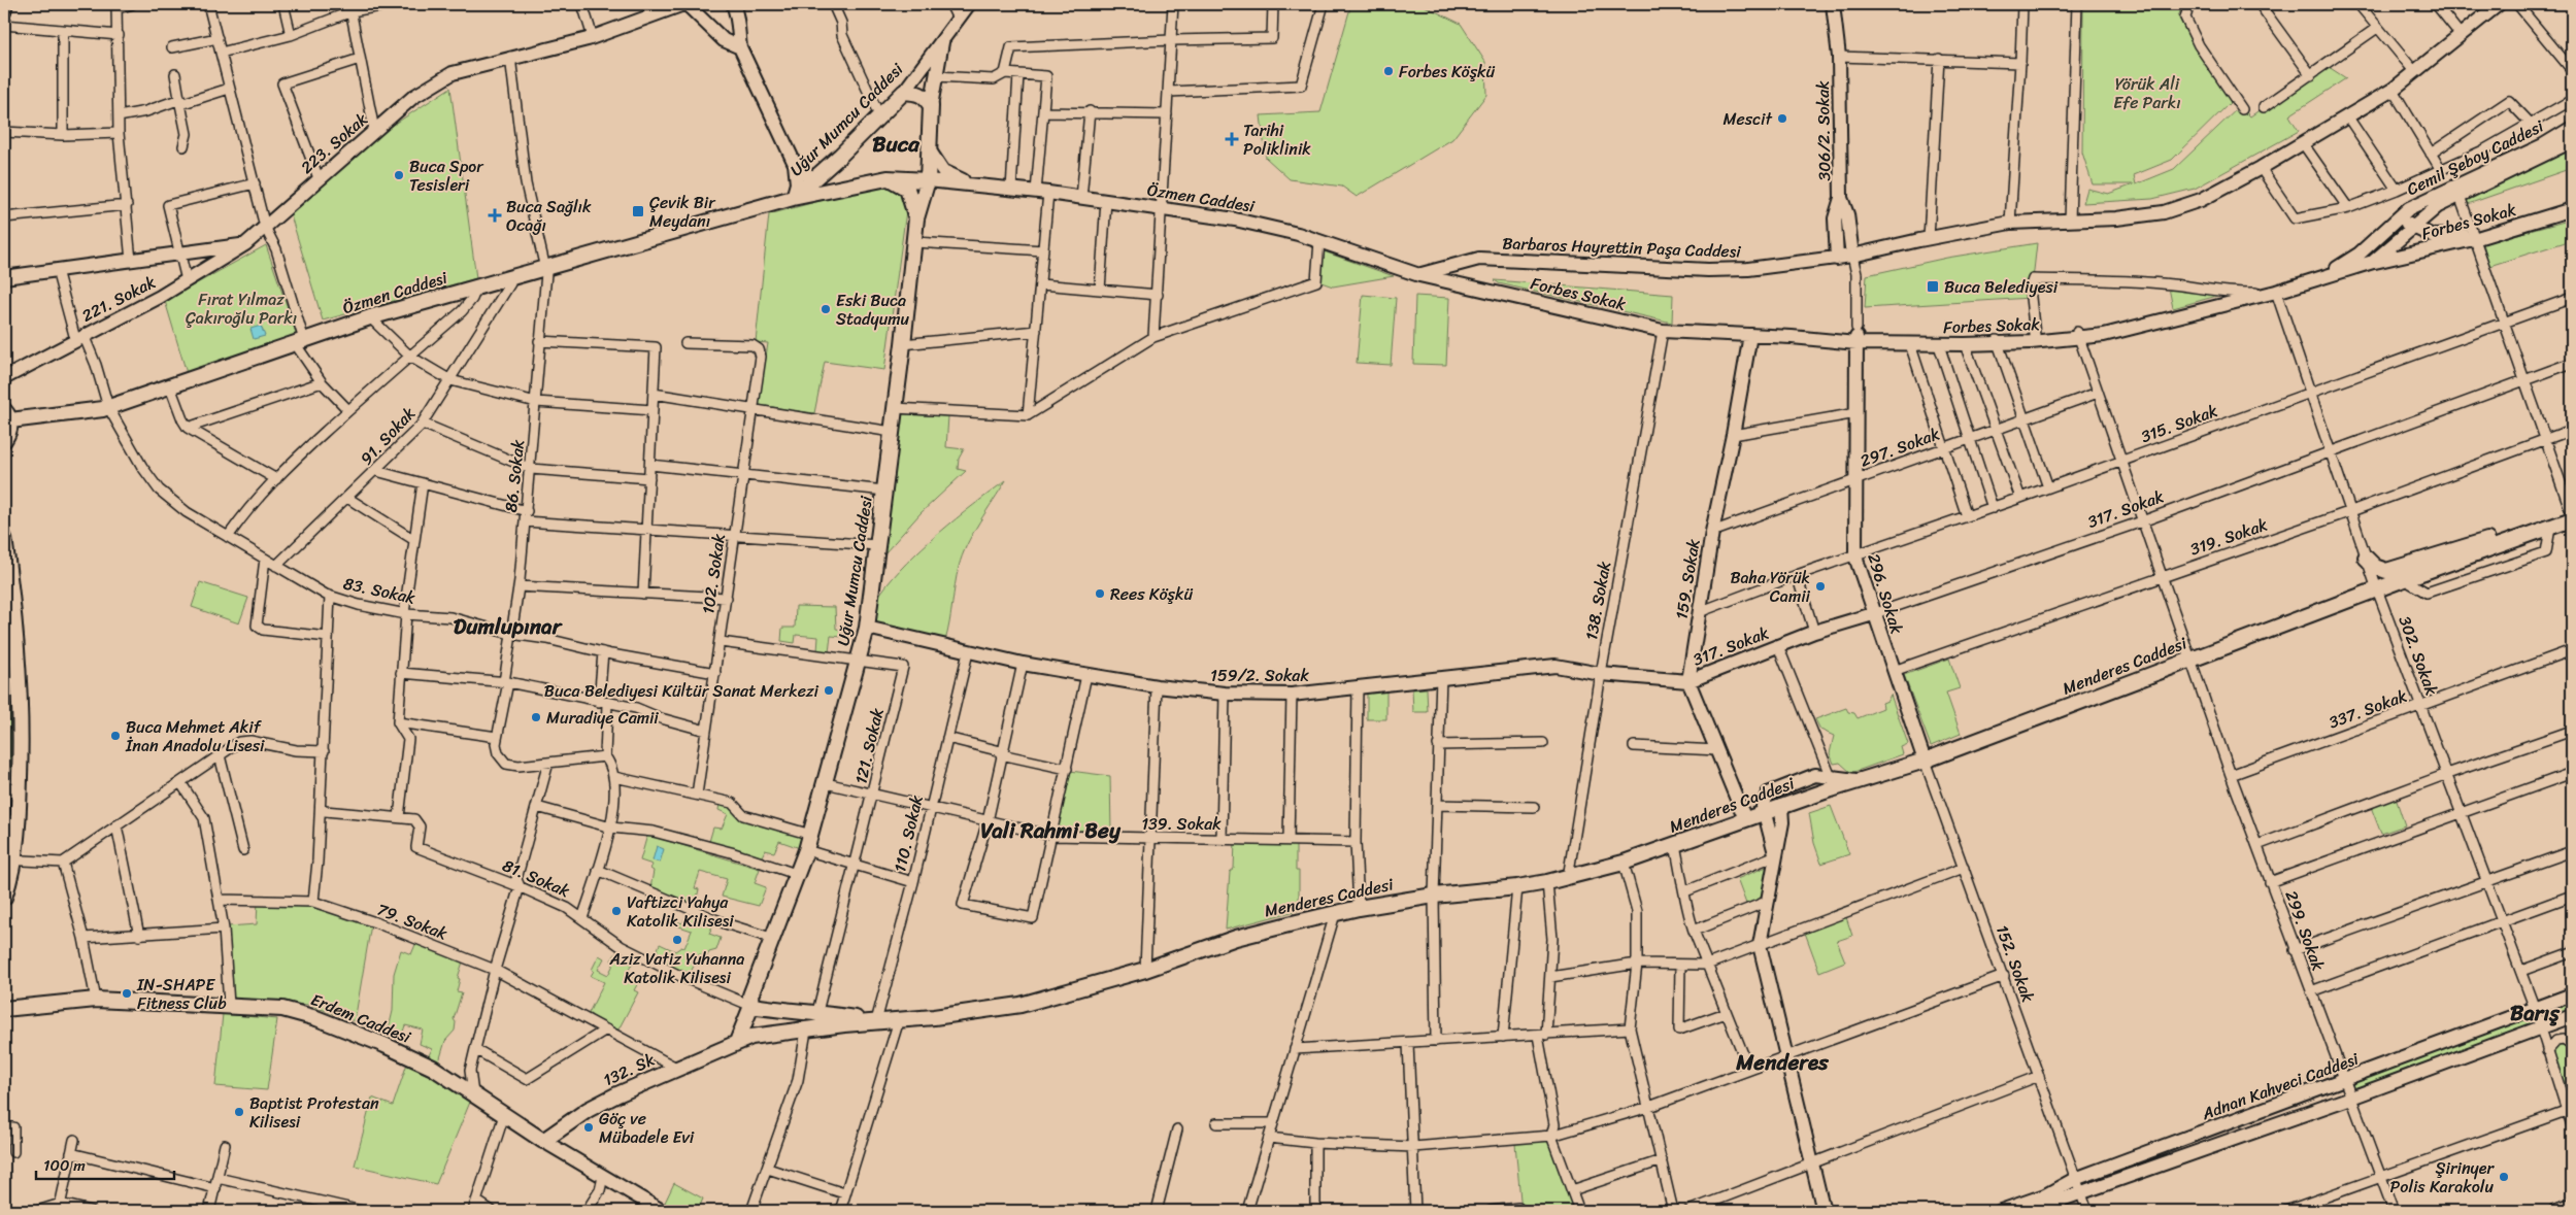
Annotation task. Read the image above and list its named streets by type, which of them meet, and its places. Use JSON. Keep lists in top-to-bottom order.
{
  "streets": {
    "main road": [
      "Uğur Mumcu Caddesi",
      "306/2. Sokak",
      "223. Sokak",
      "Cemil Şeboy Caddesi",
      "Özmen Caddesi",
      "Forbes Sokak",
      "Barbaros Hayrettin Paşa Caddesi",
      "221. Sokak",
      "317. Sokak",
      "159. Sokak",
      "296. Sokak",
      "Menderes Caddesi",
      "159/2. Sokak",
      "Erdem Caddesi",
      "132. Sk",
      "Adnan Kahveci Caddesi"
    ],
    "street": [
      "315. Sokak",
      "91. Sokak",
      "297. Sokak",
      "86. Sokak",
      "319. Sokak",
      "102. Sokak",
      "83. Sokak",
      "138. Sokak",
      "302. Sokak",
      "337. Sokak",
      "121. Sokak",
      "139. Sokak",
      "110. Sokak",
      "81. Sokak",
      "79. Sokak",
      "299. Sokak",
      "152. Sokak"
    ]
  },
  "crossings": [
    ["Uğur Mumcu Caddesi", "Özmen Caddesi"],
    ["Uğur Mumcu Caddesi", "Menderes Caddesi"],
    ["Uğur Mumcu Caddesi", "159/2. Sokak"],
    ["Uğur Mumcu Caddesi", "121. Sokak"],
    ["Uğur Mumcu Caddesi", "139. Sokak"],
    ["Uğur Mumcu Caddesi", "81. Sokak"],
    ["Uğur Mumcu Caddesi", "132. Sk"],
    ["306/2. Sokak", "Barbaros Hayrettin Paşa Caddesi"],
    ["223. Sokak", "221. Sokak"],
    ["223. Sokak", "86. Sokak"],
    ["Cemil Şeboy Caddesi", "Forbes Sokak"],
    ["Özmen Caddesi", "Forbes Sokak"],
    ["Özmen Caddesi", "Barbaros Hayrettin Paşa Caddesi"],
    ["Özmen Caddesi", "91. Sokak"],
    ["Özmen Caddesi", "86. Sokak"],
    ["Özmen Caddesi", "83. Sokak"],
    ["Forbes Sokak", "Barbaros Hayrettin Paşa Caddesi"],
    ["Forbes Sokak", "159. Sokak"],
    ["Forbes Sokak", "296. Sokak"],
    ["Forbes Sokak", "138. Sokak"],
    ["Forbes Sokak", "302. Sokak"],
    ["Forbes Sokak", "299. Sokak"],
    ["221. Sokak", "83. Sokak"],
    ["315. Sokak", "159. Sokak"],
    ["315. Sokak", "296. Sokak"],
    ["315. Sokak", "302. Sokak"],
    ["315. Sokak", "299. Sokak"],
    ["91. Sokak", "83. Sokak"],
    ["297. Sokak", "159. Sokak"],
    ["297. Sokak", "296. Sokak"],
    ["297. Sokak", "299. Sokak"],
    ["86. Sokak", "83. Sokak"],
    ["317. Sokak", "159. Sokak"],
    ["317. Sokak", "296. Sokak"],
    ["317. Sokak", "302. Sokak"],
    ["317. Sokak", "159/2. Sokak"],
    ["317. Sokak", "299. Sokak"],
    ["319. Sokak", "296. Sokak"],
    ["319. Sokak", "302. Sokak"],
    ["319. Sokak", "299. Sokak"],
    ["102. Sokak", "83. Sokak"],
    ["102. Sokak", "121. Sokak"],
    ["159. Sokak", "159/2. Sokak"],
    ["296. Sokak", "Menderes Caddesi"],
    ["296. Sokak", "152. Sokak"],
    ["138. Sokak", "Menderes Caddesi"],
    ["138. Sokak", "159/2. Sokak"],
    ["302. Sokak", "Menderes Caddesi"],
    ["302. Sokak", "337. Sokak"],
    ["302. Sokak", "Adnan Kahveci Caddesi"],
    ["Menderes Caddesi", "121. Sokak"],
    ["Menderes Caddesi", "110. Sokak"],
    ["Menderes Caddesi", "81. Sokak"],
    ["Menderes Caddesi", "299. Sokak"],
    ["Menderes Caddesi", "152. Sokak"],
    ["159/2. Sokak", "110. Sokak"],
    ["337. Sokak", "299. Sokak"],
    ["121. Sokak", "139. Sokak"],
    ["139. Sokak", "110. Sokak"],
    ["79. Sokak", "132. Sk"],
    ["299. Sokak", "Adnan Kahveci Caddesi"],
    ["152. Sokak", "Adnan Kahveci Caddesi"],
    ["Erdem Caddesi", "132. Sk"]
  ],
  "districts": [
    "Buca",
    "Dumlupınar",
    "Vali Rahmi Bey",
    "Barış",
    "Menderes"
  ],
  "parks": ["Yörük Ali Efe Parkı", "Fırat Yılmaz Çakıroğlu Parkı"],
  "places": {
    "other": [
      "Forbes Köşkü",
      "Mescit",
      "Buca Spor Tesisleri",
      "Eski Buca Stadyumu",
      "Baha Yörük Camii",
      "Rees Köşkü",
      "Buca Belediyesi Kültür Sanat Merkezi",
      "Muradiye Camii",
      "Buca Mehmet Akif İnan Anadolu Lisesi",
      "Vaftizci Yahya Katolik Kilisesi",
      "Aziz Vatiz Yuhanna Katolik Kilisesi",
      "IN-SHAPE Fitness Club",
      "Baptist Protestan Kilisesi",
      "Göç ve Mübadele Evi",
      "Şirinyer Polis Karakolu"
    ],
    "health": ["Tarihi Poliklinik", "Buca Sağlık Ocağı"],
    "transit": ["Çevik Bir Meydanı", "Buca Belediyesi"]
  },
  "scale_bar": "100 m"
}
